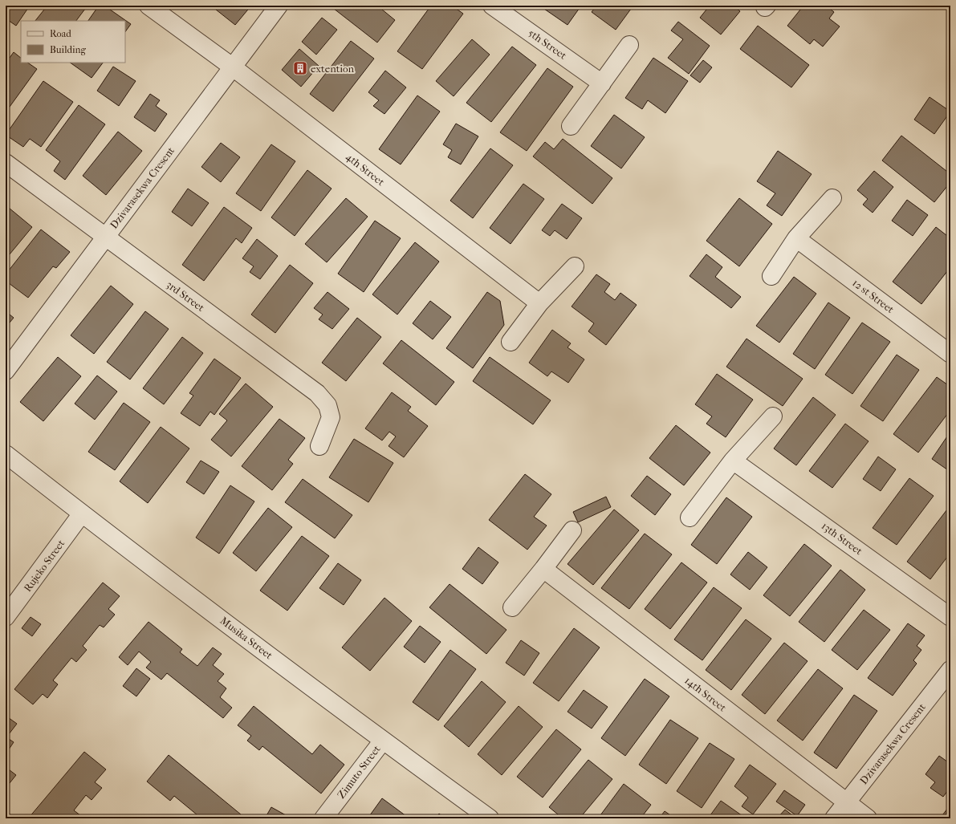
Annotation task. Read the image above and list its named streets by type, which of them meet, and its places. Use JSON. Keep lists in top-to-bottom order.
{
  "streets": {
    "street": [
      "5th Street",
      "4th Street",
      "Dzivarasekwa Cresent",
      "3rd Street",
      "12 st Street",
      "13th Street",
      "Rujeko Street",
      "Musika Street",
      "14th Street",
      "Zimuto Street"
    ]
  },
  "crossings": [
    ["4th Street", "Dzivarasekwa Cresent"],
    ["Dzivarasekwa Cresent", "3rd Street"],
    ["Dzivarasekwa Cresent", "14th Street"],
    ["Rujeko Street", "Musika Street"],
    ["Musika Street", "Zimuto Street"]
  ],
  "places": {
    "building": ["extention"]
  },
  "legend": ["Road", "Building"]
}
